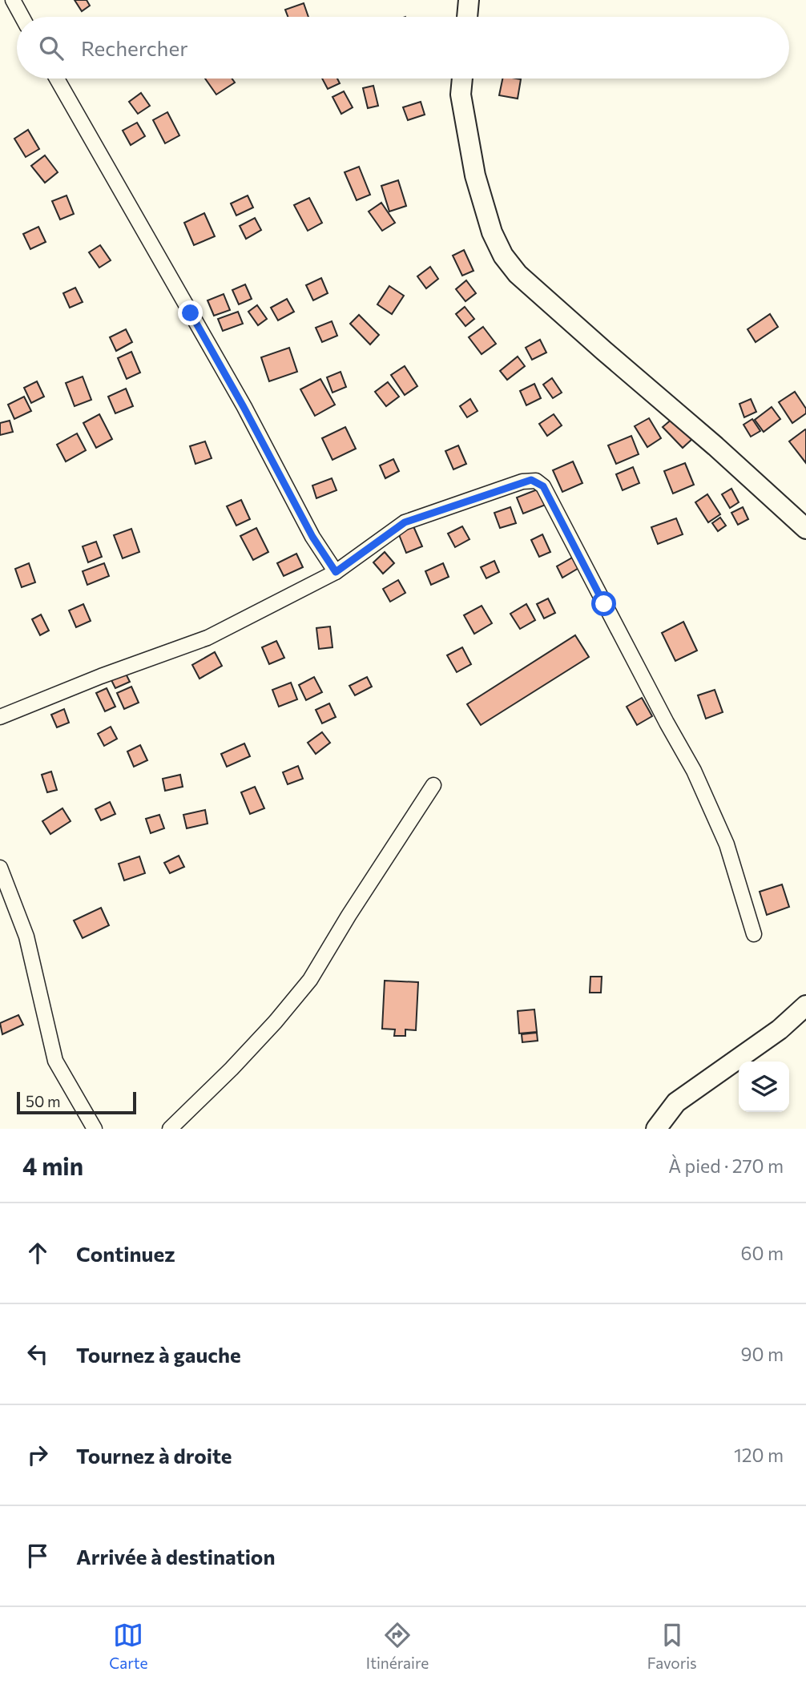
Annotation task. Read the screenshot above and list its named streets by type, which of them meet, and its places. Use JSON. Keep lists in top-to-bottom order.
{
  "scale_bar": "50 m",
  "page": {
    "search": "Rechercher",
    "scale": "50 m",
    "heading": ["4 min", "À pied · 270 m"],
    "list": [
      ["Continuez", "60 m"],
      ["Tournez à gauche", "90 m"],
      ["Tournez à droite", "120 m"],
      "Arrivée à destination"
    ],
    "nav": ["Carte", "Itinéraire", "Favoris"]
  }
}
